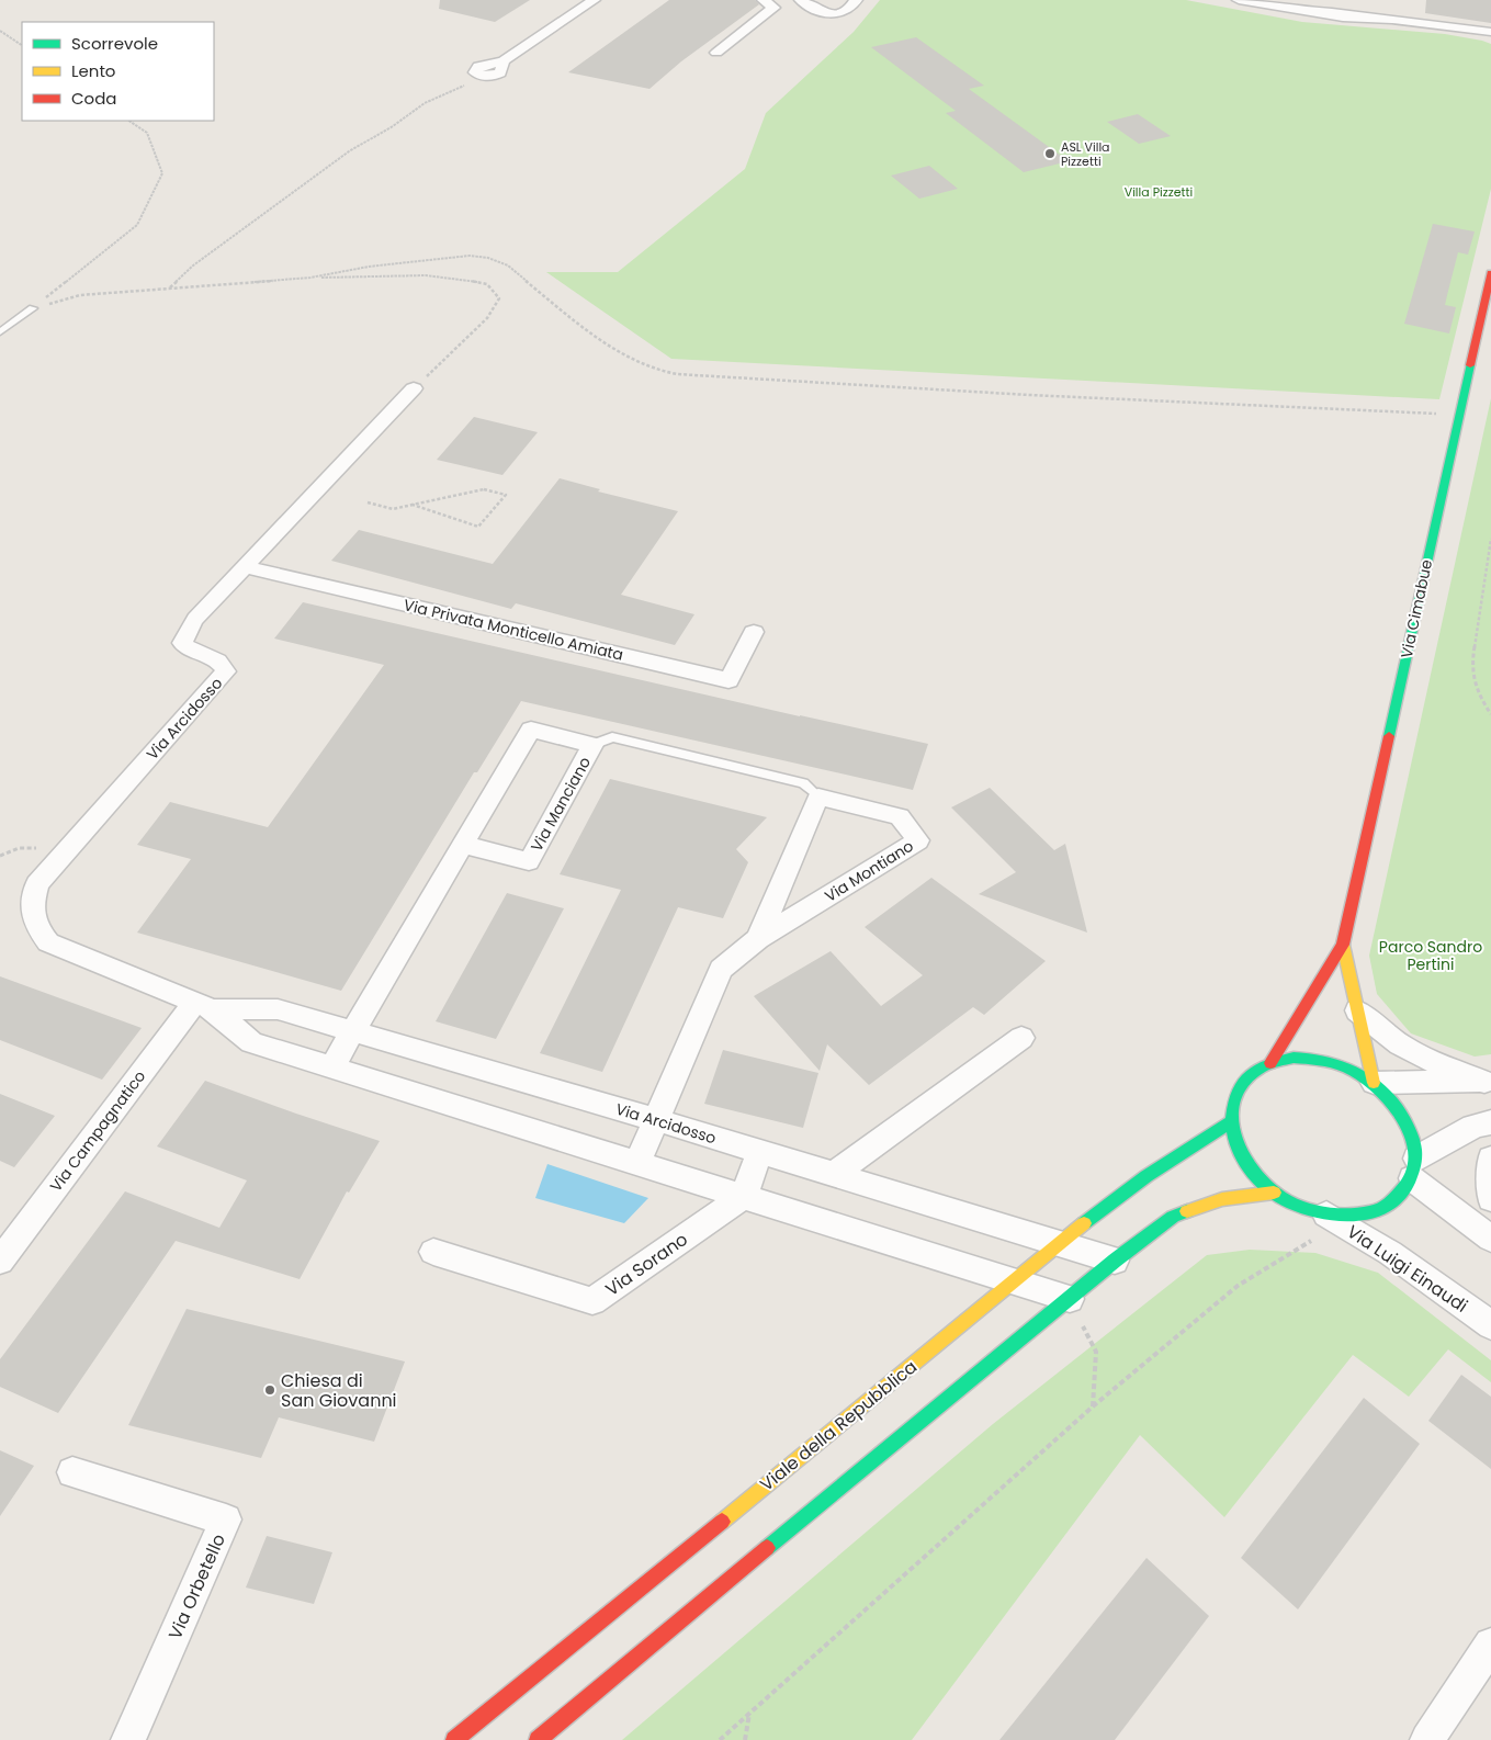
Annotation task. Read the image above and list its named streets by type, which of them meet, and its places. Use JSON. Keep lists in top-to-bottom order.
{
  "streets": {
    "main road": ["Via Cimabue", "Viale della Repubblica"],
    "street": [
      "Via Privata Monticello Amiata",
      "Via Arcidosso",
      "Via Manciano",
      "Via Montiano",
      "Via Campagnatico",
      "Via Sorano",
      "Via Luigi Einaudi",
      "Via Orbetello"
    ]
  },
  "crossings": [
    ["Via Cimabue", "Via Luigi Einaudi"],
    ["Via Cimabue", "Viale della Repubblica"],
    ["Via Privata Monticello Amiata", "Via Arcidosso"],
    ["Via Arcidosso", "Via Manciano"],
    ["Via Arcidosso", "Via Montiano"],
    ["Via Arcidosso", "Via Campagnatico"],
    ["Via Arcidosso", "Via Sorano"],
    ["Via Arcidosso", "Viale della Repubblica"],
    ["Via Luigi Einaudi", "Viale della Repubblica"]
  ],
  "parks": ["Villa Pizzetti", "Parco Sandro Pertini"],
  "places": ["ASL Villa Pizzetti", "Chiesa di San Giovanni"],
  "legend": ["Scorrevole", "Lento", "Coda"]
}
